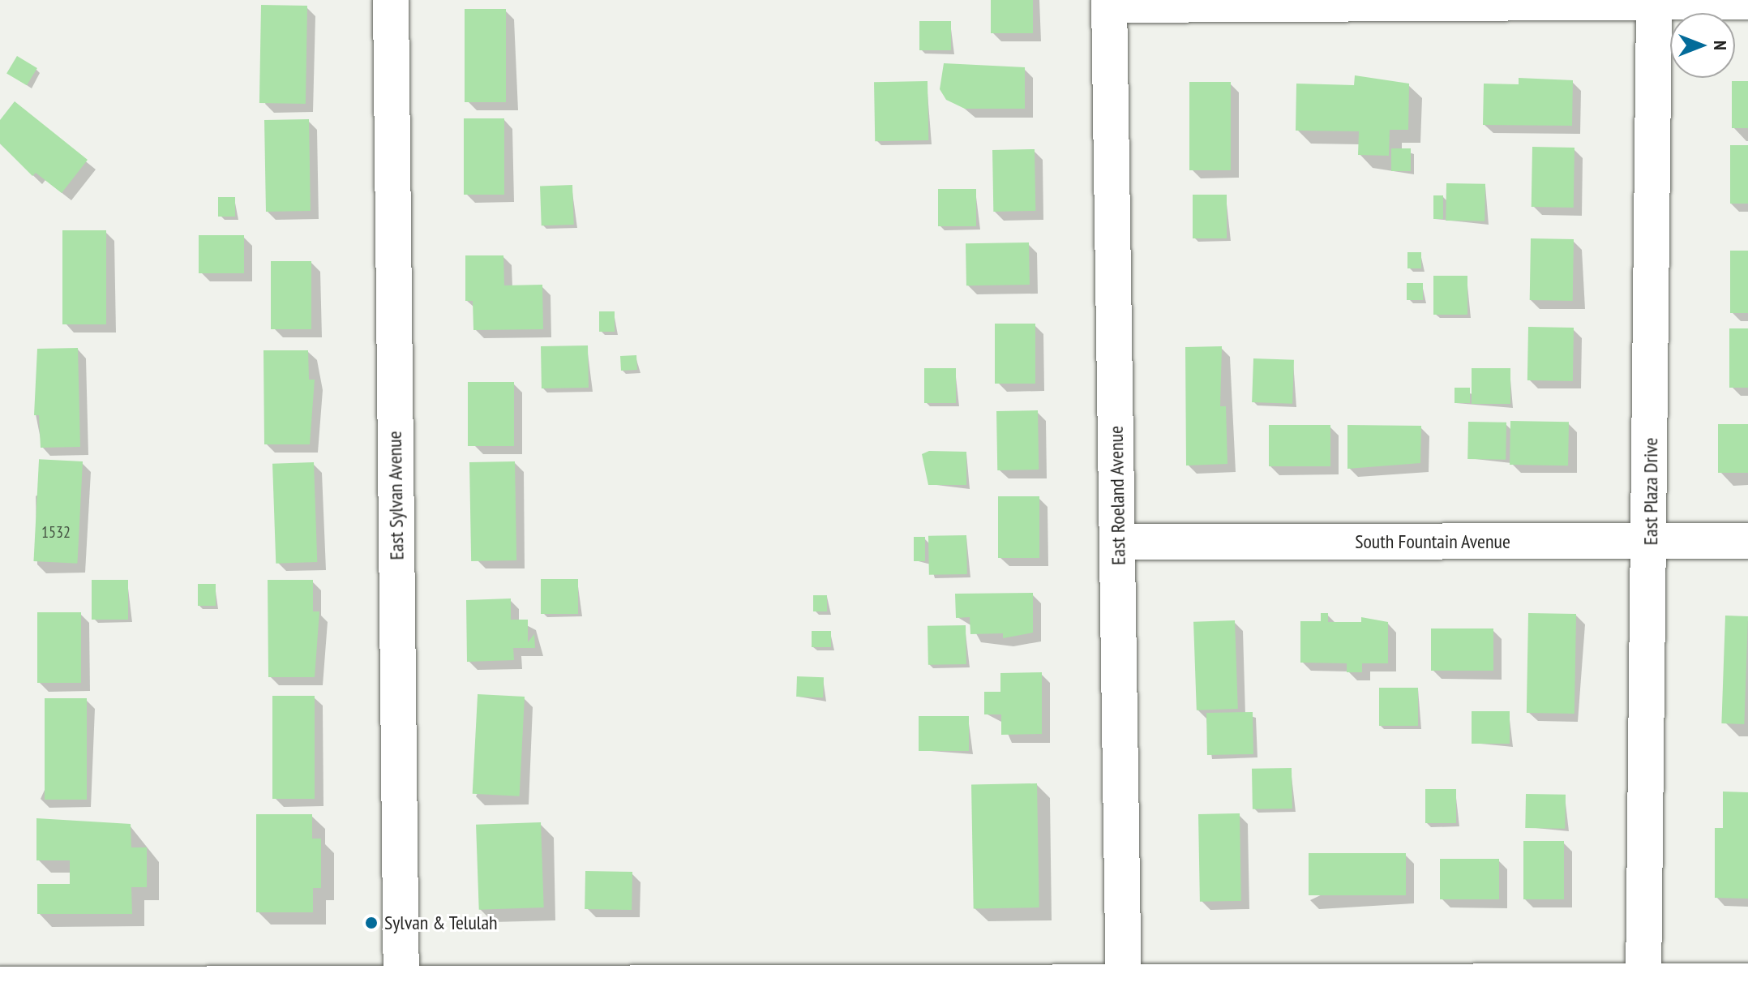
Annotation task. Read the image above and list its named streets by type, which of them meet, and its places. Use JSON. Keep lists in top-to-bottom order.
{
  "streets": {
    "street": [
      "East Plaza Drive",
      "East Sylvan Avenue",
      "East Roeland Avenue",
      "South Fountain Avenue"
    ]
  },
  "crossings": [
    ["East Plaza Drive", "South Fountain Avenue"],
    ["East Roeland Avenue", "South Fountain Avenue"]
  ],
  "places": ["Sylvan & Telulah"],
  "house_numbers": ["1532"],
  "north": "right"
}
